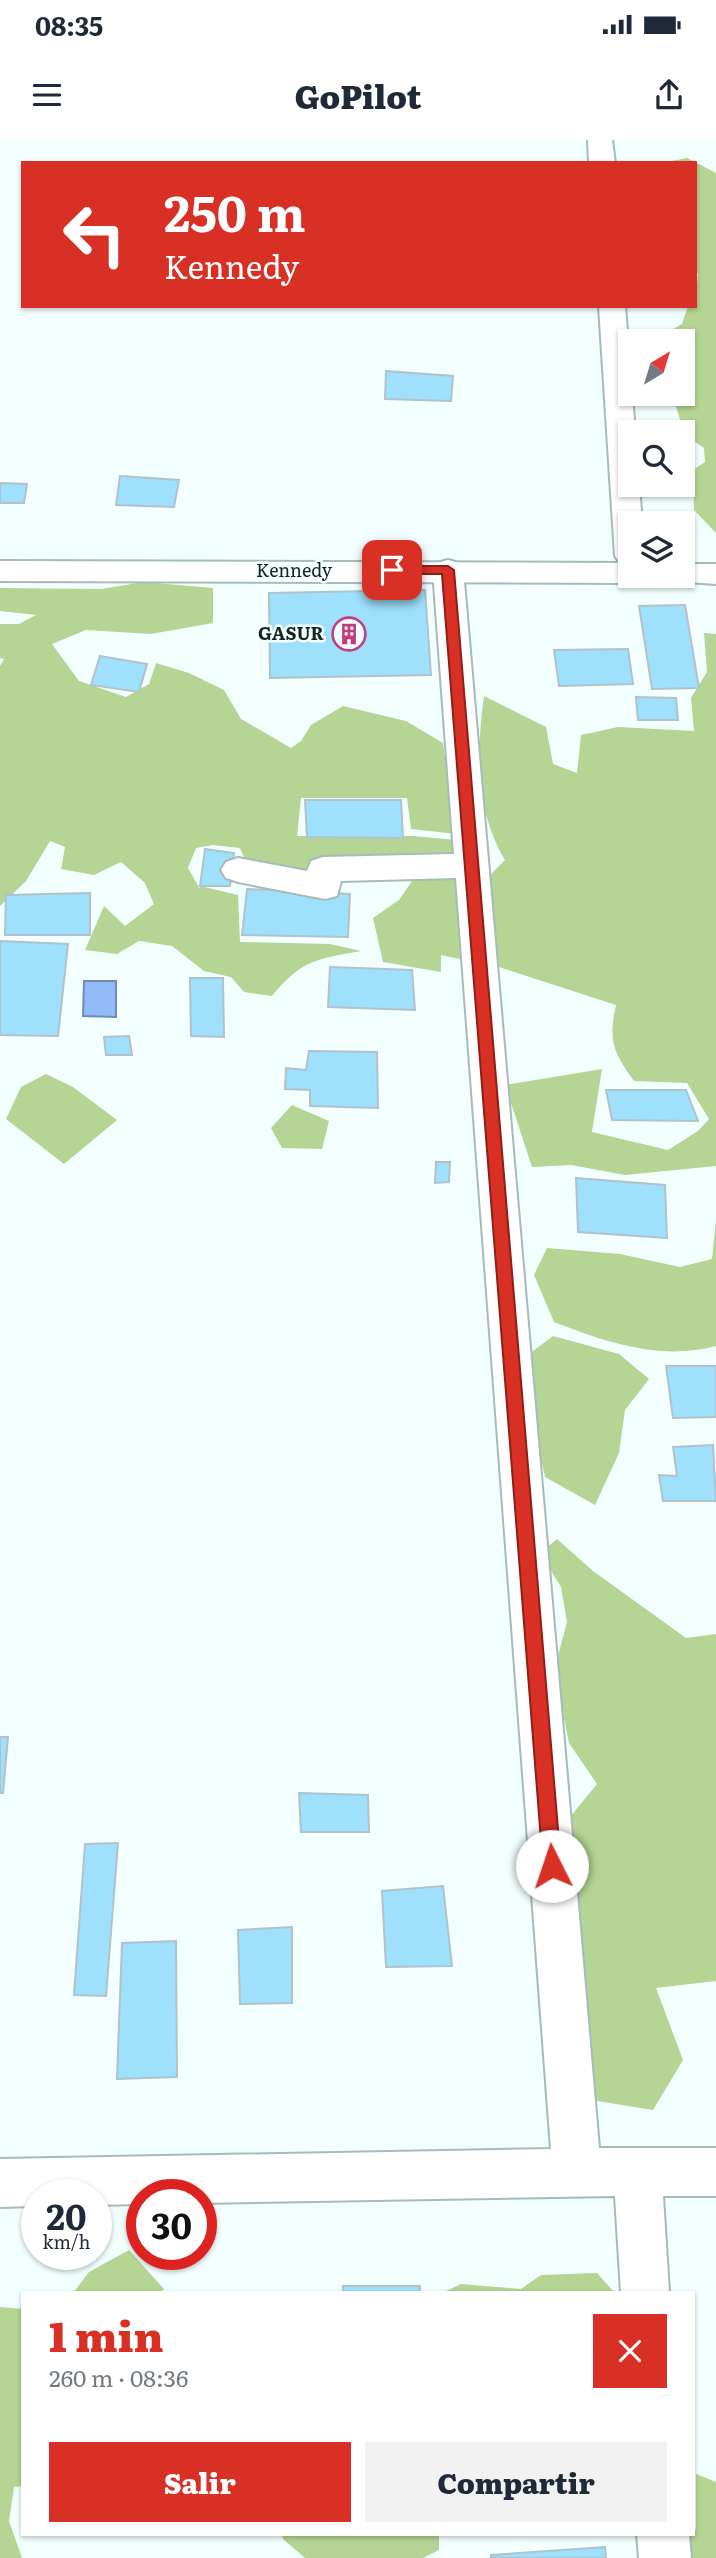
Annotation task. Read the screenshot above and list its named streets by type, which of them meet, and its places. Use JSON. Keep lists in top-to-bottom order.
{
  "streets": {
    "street": ["Kennedy"]
  },
  "places": {
    "building": ["GASUR"]
  },
  "north": "top right",
  "page": {
    "status": "08:35",
    "header": "GoPilot",
    "turn": ["250 m", "Kennedy"],
    "speed": "20 km/h",
    "limit": "30",
    "heading": ["1 min", "260 m · 08:36"],
    "buttons": ["Salir", "Compartir"]
  }
}
